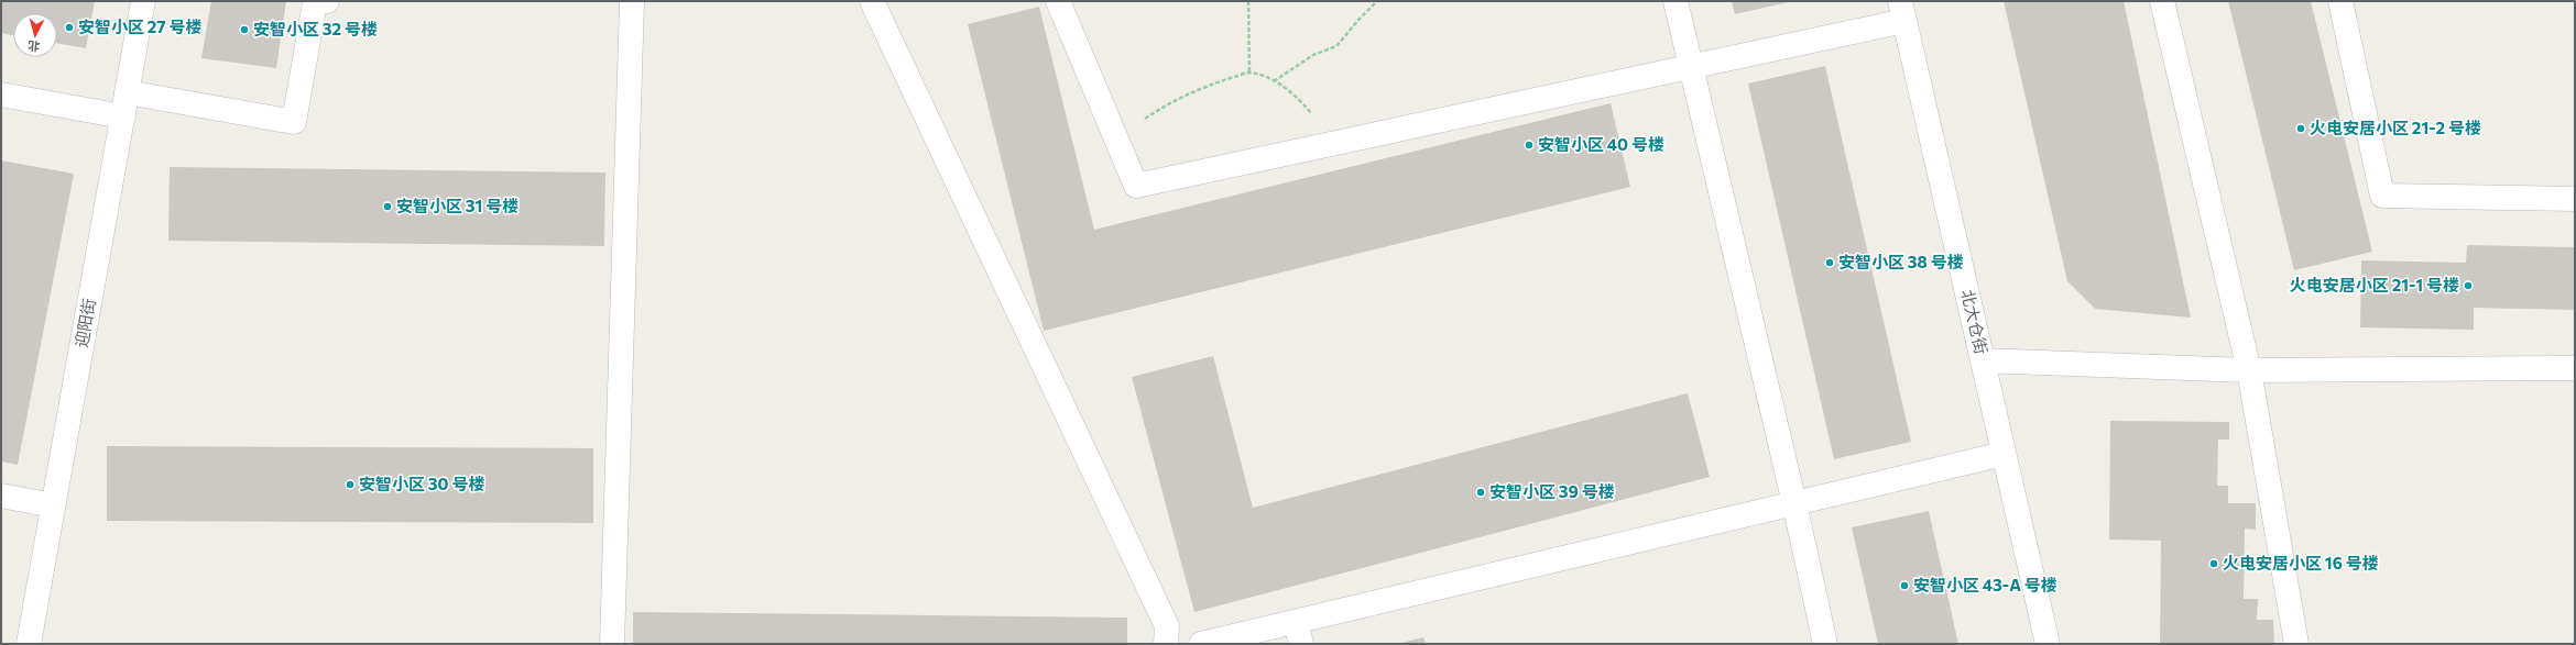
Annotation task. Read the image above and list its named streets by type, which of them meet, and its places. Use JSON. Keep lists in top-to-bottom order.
{
  "streets": {
    "street": ["北大仓街", "迎阳街"]
  },
  "places": [
    "安智小区 27 号楼",
    "安智小区 32 号楼",
    "火电安居小区 21-2 号楼",
    "安智小区 40 号楼",
    "安智小区 31 号楼",
    "安智小区 38 号楼",
    "火电安居小区 21-1 号楼",
    "安智小区 30 号楼",
    "安智小区 39 号楼",
    "火电安居小区 16 号楼",
    "安智小区 43-A 号楼"
  ],
  "north": "bottom"
}
